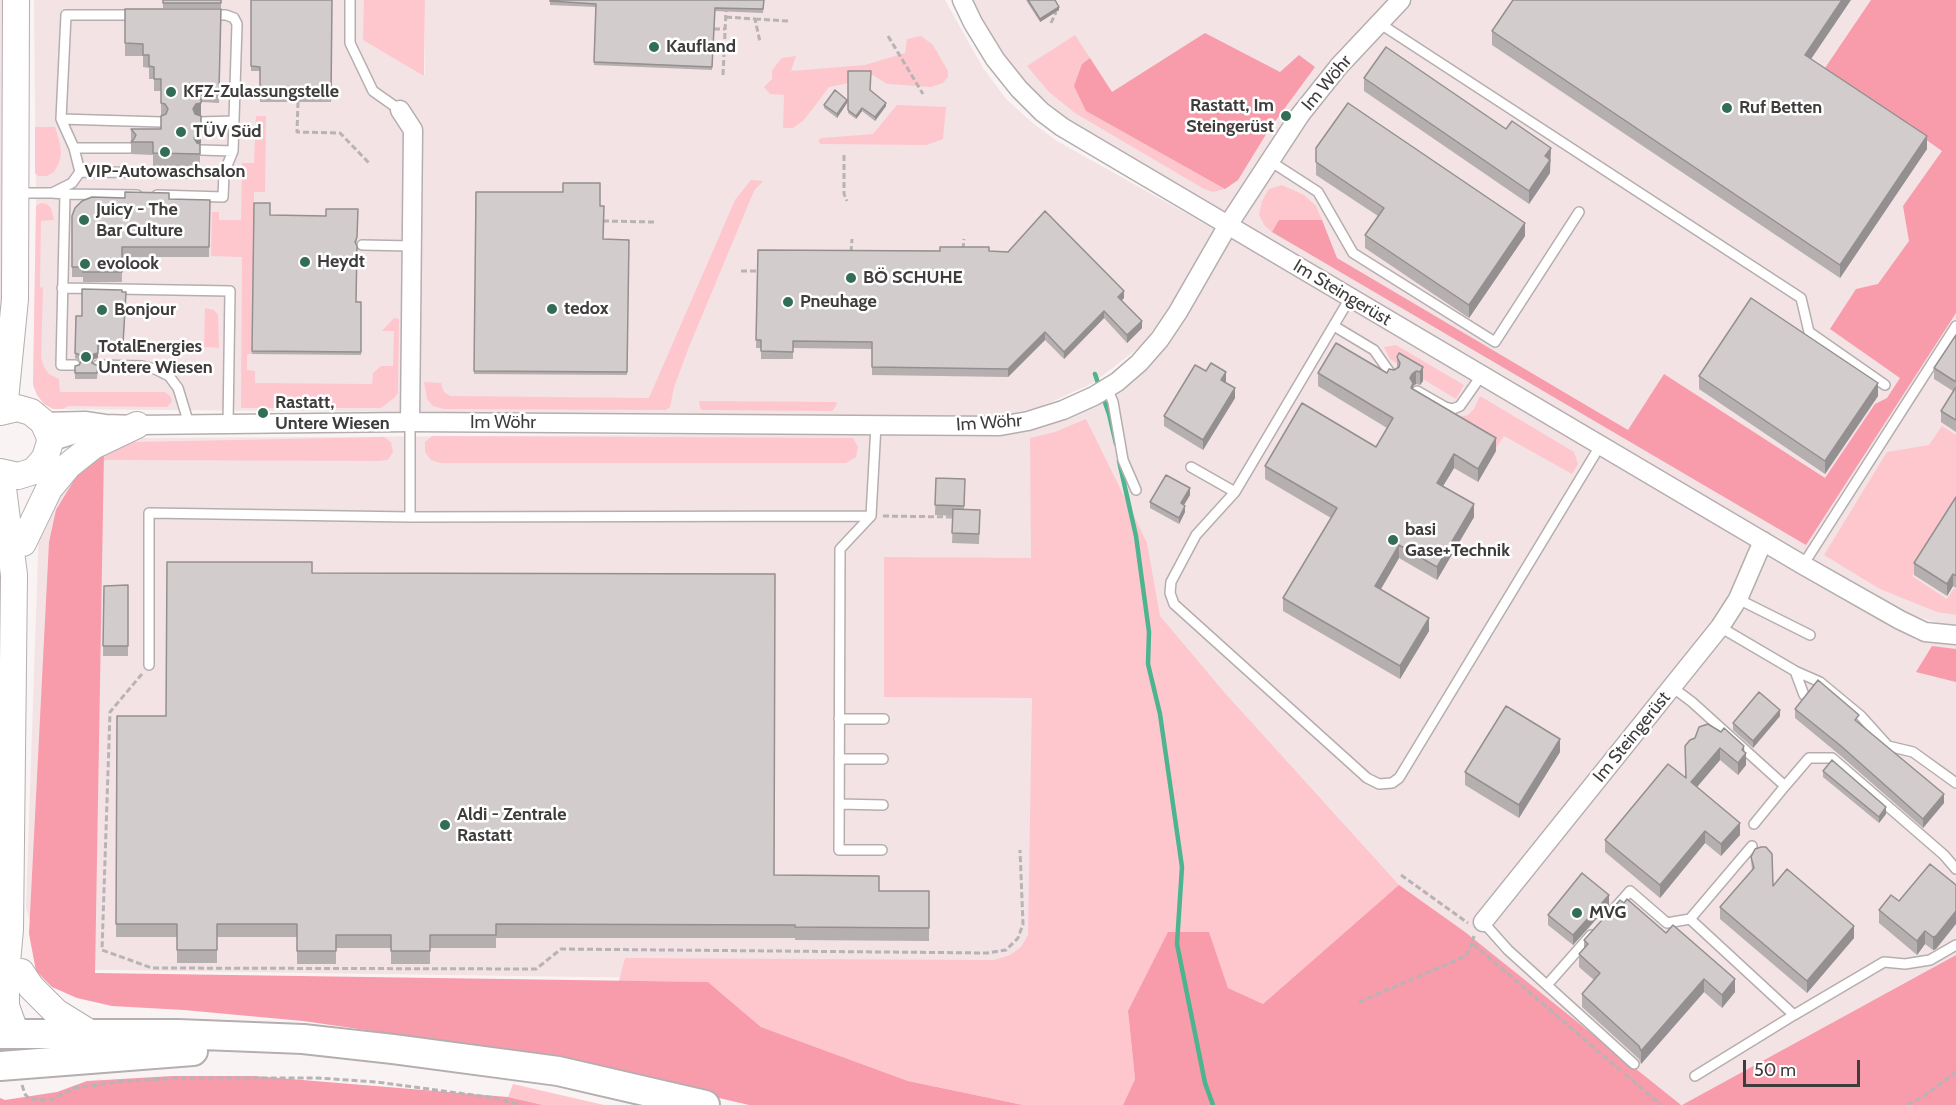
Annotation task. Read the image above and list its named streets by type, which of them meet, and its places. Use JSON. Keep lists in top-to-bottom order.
{
  "streets": {
    "street": ["Im Wöhr", "Im Steingerüst"]
  },
  "crossings": [
    ["Im Wöhr", "Im Steingerüst"]
  ],
  "places": [
    "Kaufland",
    "KFZ-Zulassungstelle",
    "Ruf Betten",
    "Rastatt, Im Steingerüst",
    "TÜV Süd",
    "VIP-Autowaschsalon",
    "Juicy - The Bar Culture",
    "Heydt",
    "evolook",
    "BÖ SCHUHE",
    "Pneuhage",
    "tedox",
    "Bonjour",
    "TotalEnergies Untere Wiesen",
    "Rastatt, Untere Wiesen",
    "basi Gase+Technik",
    "Aldi - Zentrale Rastatt",
    "MVG"
  ],
  "scale_bar": "50 m"
}
